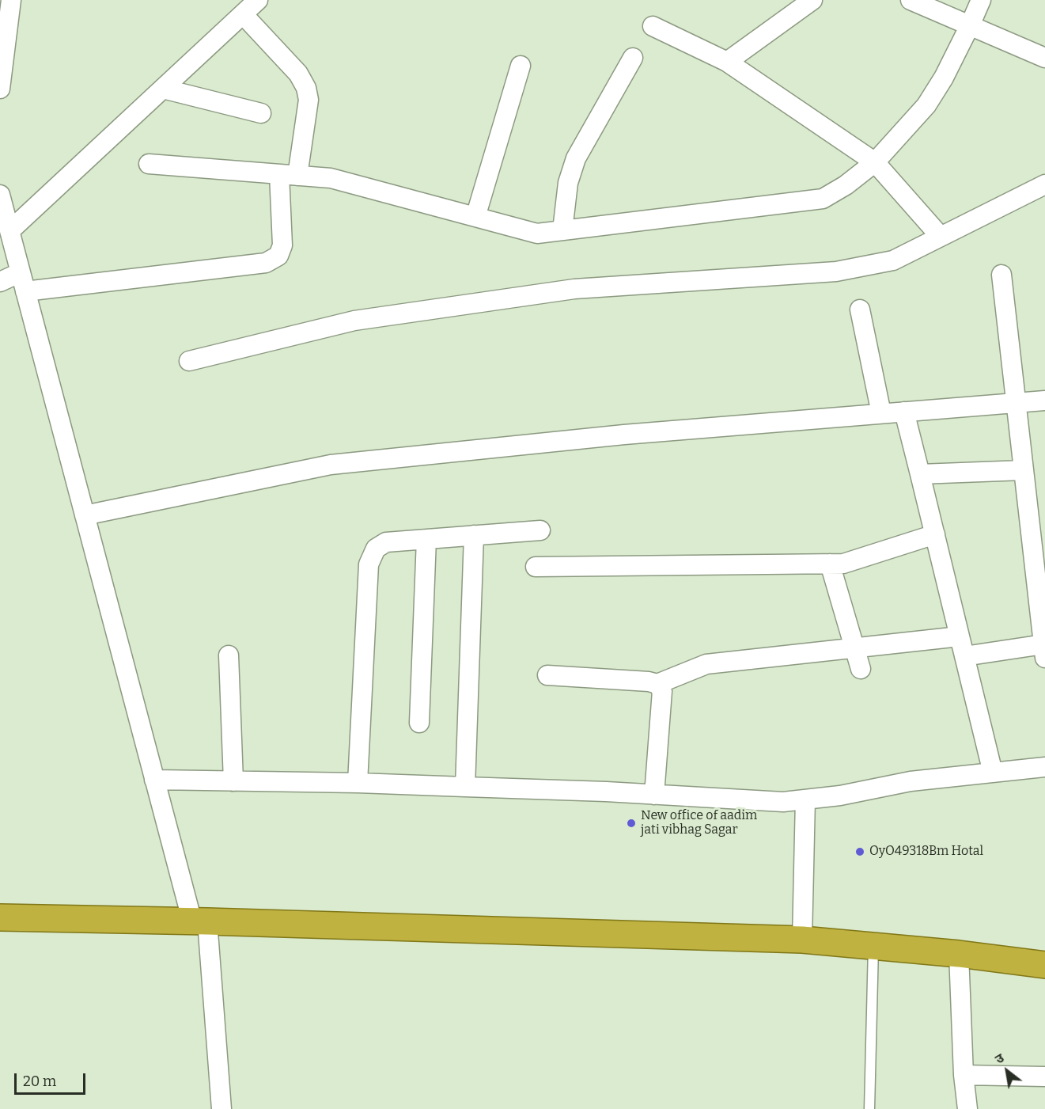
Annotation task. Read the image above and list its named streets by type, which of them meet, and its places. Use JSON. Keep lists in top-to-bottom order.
{
  "places": ["New office of aadim jati vibhag Sagar", "OyO49318Bm Hotal"],
  "scale_bar": "20 m",
  "north": "top left"
}
